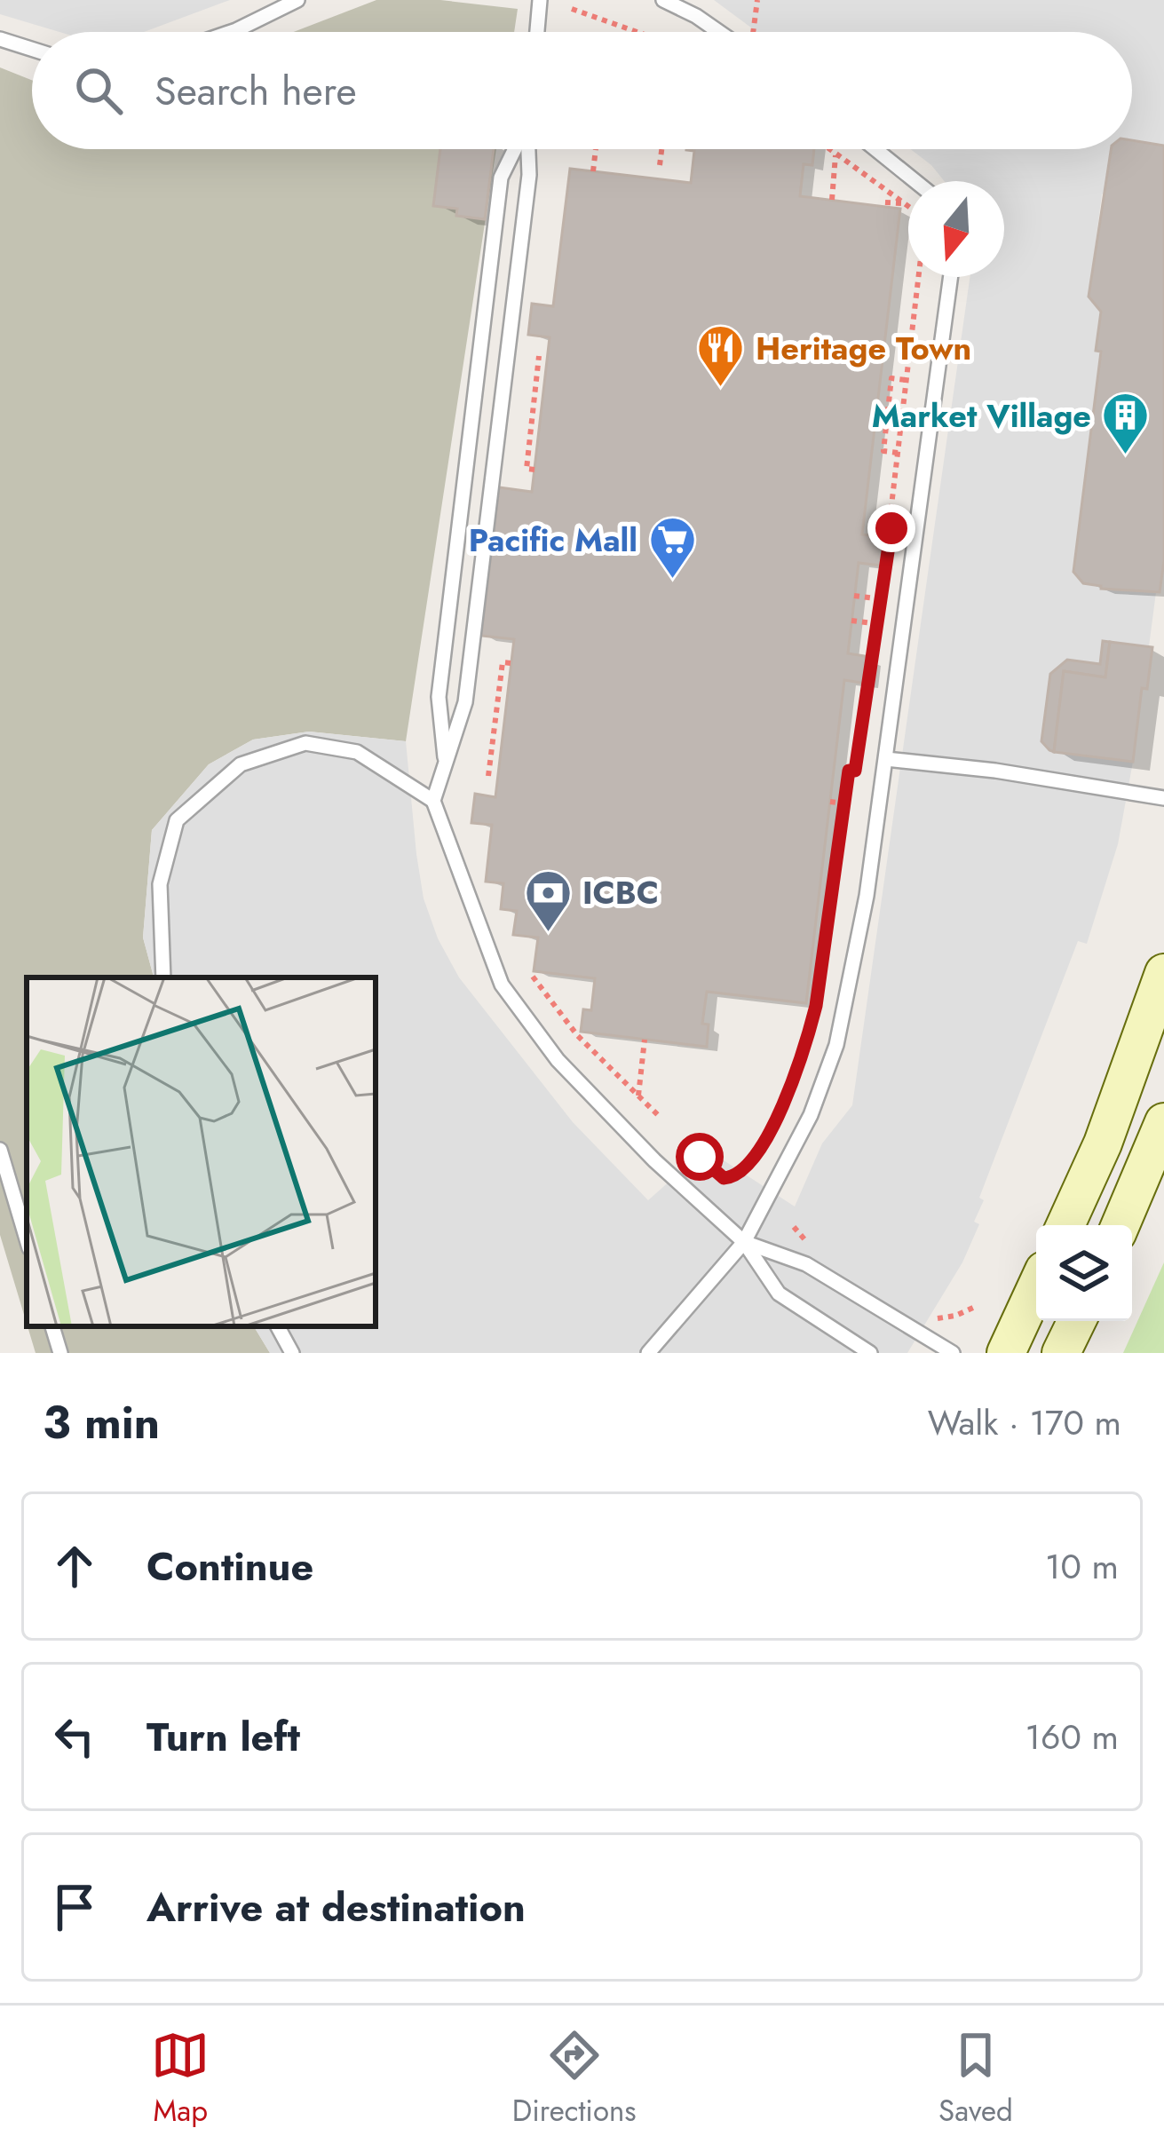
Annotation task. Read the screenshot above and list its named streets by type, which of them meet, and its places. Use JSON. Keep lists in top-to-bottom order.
{
  "places": {
    "restaurant": ["Heritage Town"],
    "building": ["Market Village"],
    "supermarket": ["Pacific Mall"],
    "bank": ["ICBC"]
  },
  "north": "bottom",
  "page": {
    "search": "Search here",
    "heading": ["3 min", "Walk · 170 m"],
    "list": [
      ["Continue", "10 m"],
      ["Turn left", "160 m"],
      "Arrive at destination"
    ],
    "nav": ["Map", "Directions", "Saved"]
  }
}
